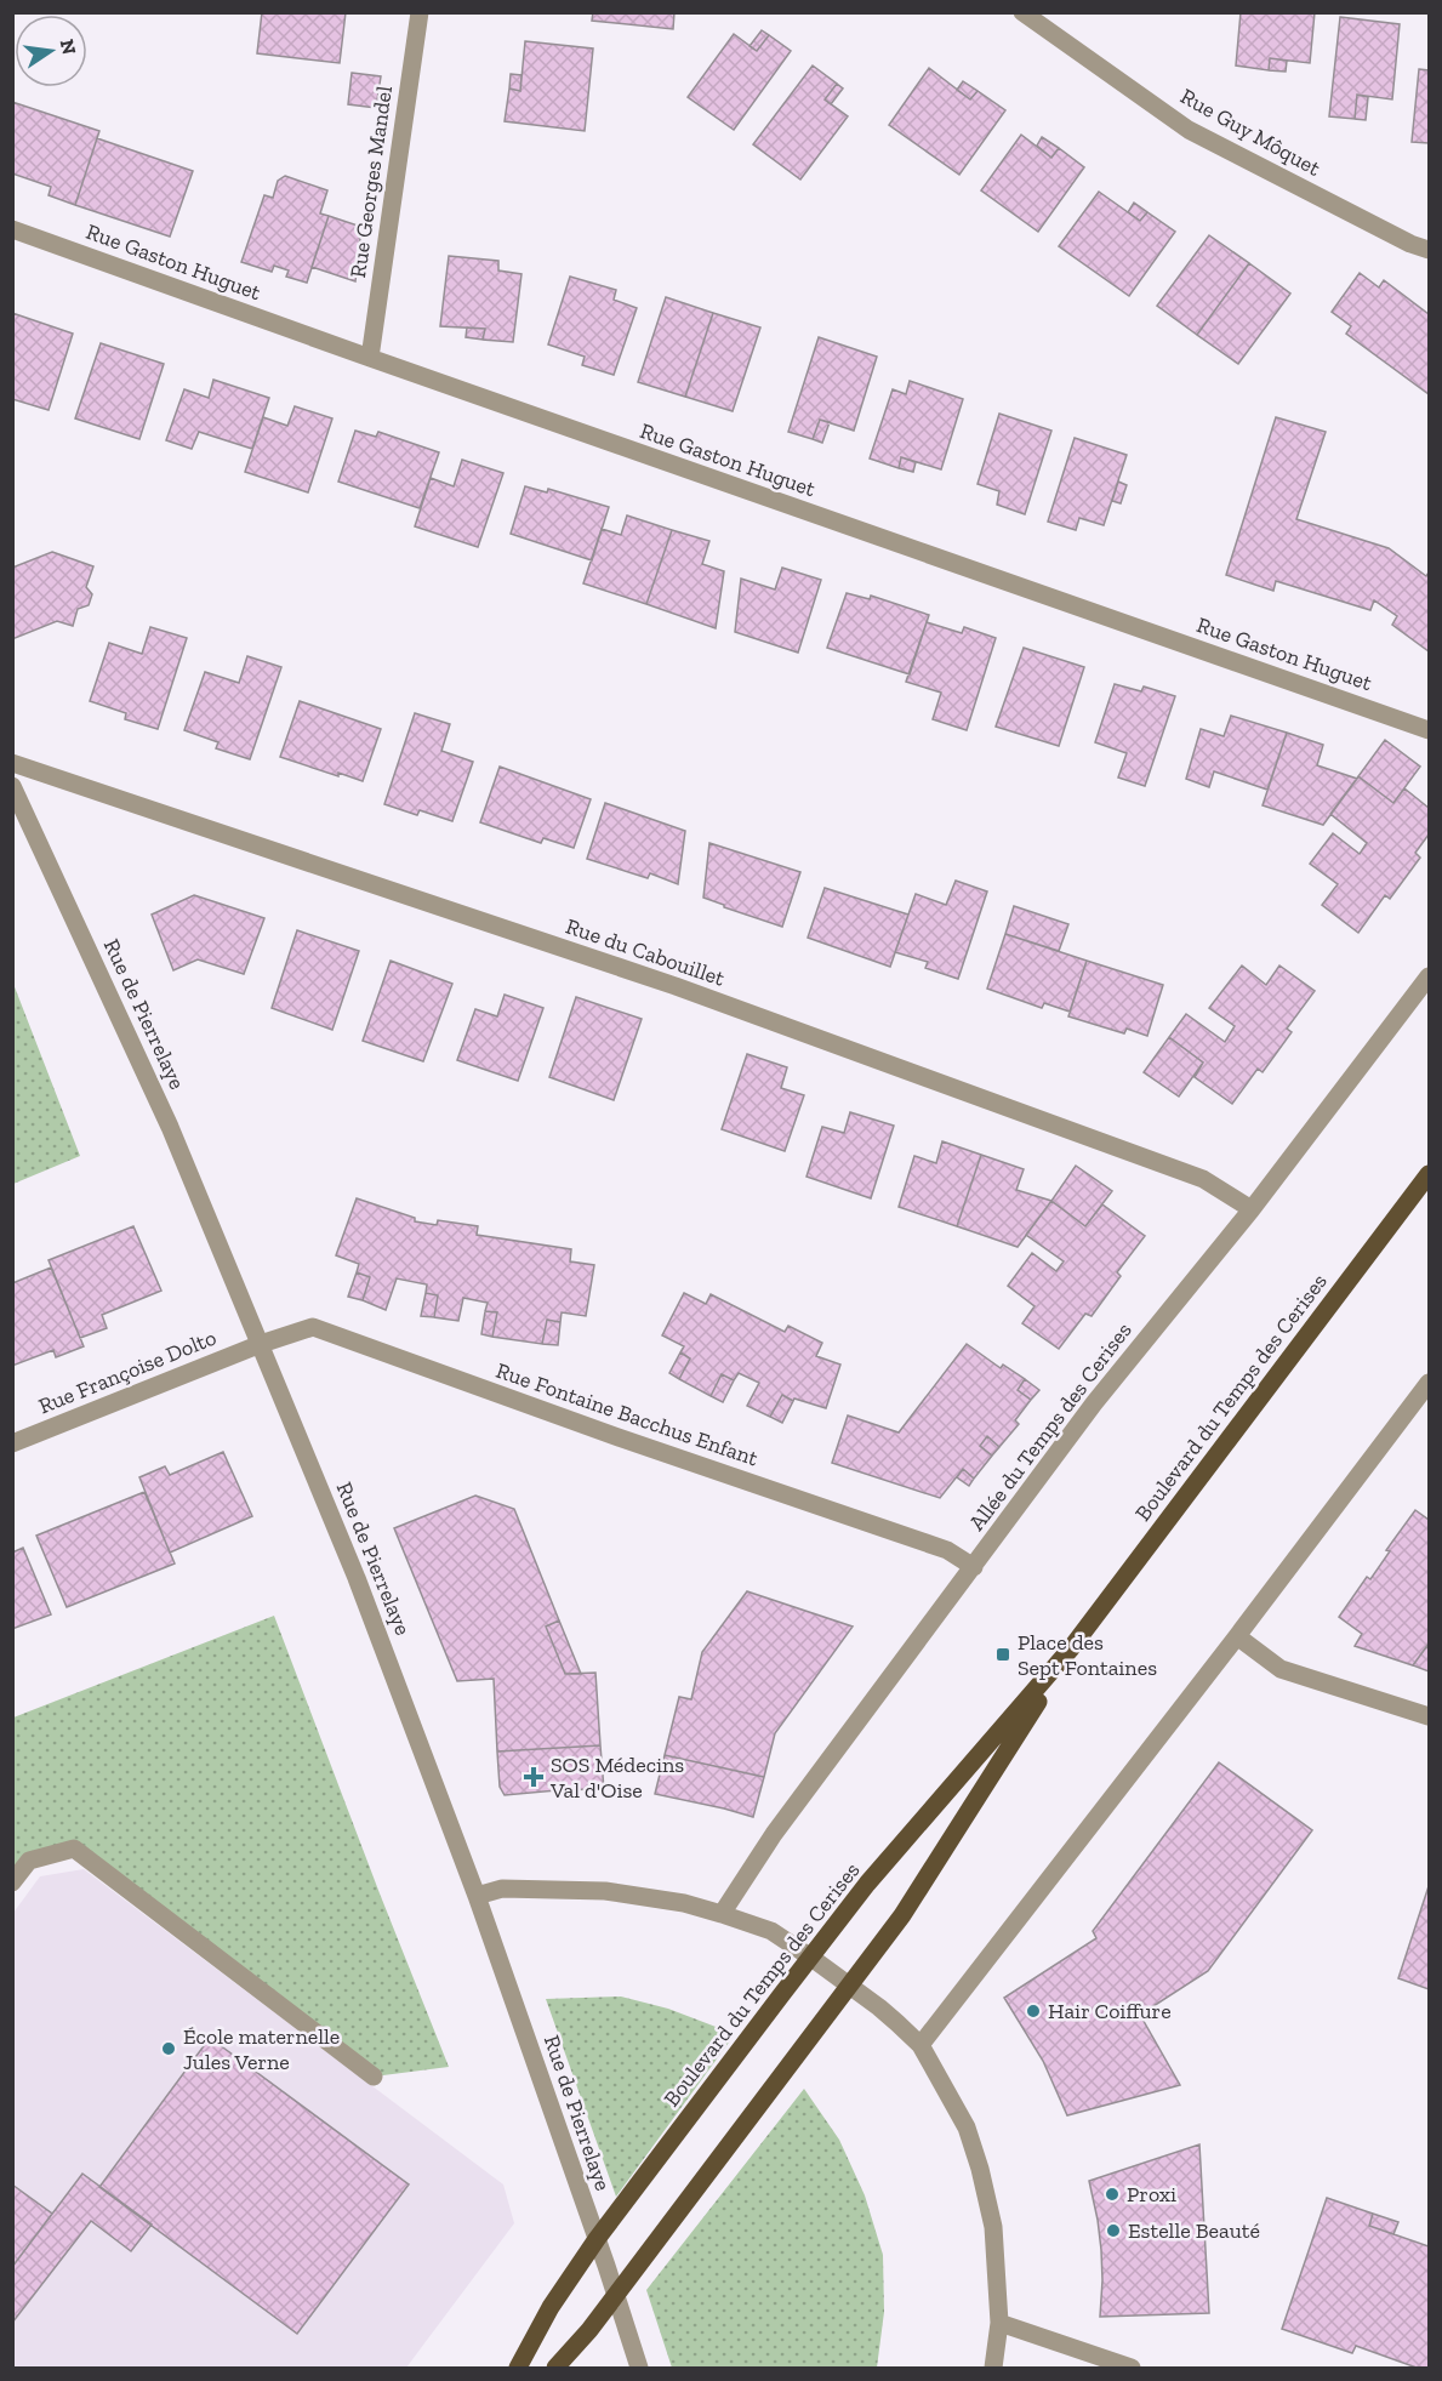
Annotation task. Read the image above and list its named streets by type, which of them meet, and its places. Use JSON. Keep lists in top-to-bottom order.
{
  "streets": {
    "main road": ["Boulevard du Temps des Cerises"],
    "street": [
      "Rue Guy Môquet",
      "Rue Georges Mandel",
      "Rue Gaston Huguet",
      "Rue du Cabouillet",
      "Rue de Pierrelaye",
      "Rue Françoise Dolto",
      "Rue Fontaine Bacchus Enfant",
      "Allée du Temps des Cerises"
    ]
  },
  "crossings": [
    ["Rue Georges Mandel", "Rue Gaston Huguet"],
    ["Rue du Cabouillet", "Allée du Temps des Cerises"],
    ["Rue de Pierrelaye", "Rue Françoise Dolto"],
    ["Rue de Pierrelaye", "Boulevard du Temps des Cerises"],
    ["Rue de Pierrelaye", "Rue Fontaine Bacchus Enfant"],
    ["Rue Françoise Dolto", "Rue Fontaine Bacchus Enfant"],
    ["Rue Fontaine Bacchus Enfant", "Allée du Temps des Cerises"]
  ],
  "places": {
    "transit": ["Place des Sept Fontaines"],
    "health": ["SOS Médecins Val d'Oise"],
    "other": [
      "Hair Coiffure",
      "École maternelle Jules Verne",
      "Proxi",
      "Estelle Beauté"
    ]
  },
  "north": "right"
}
